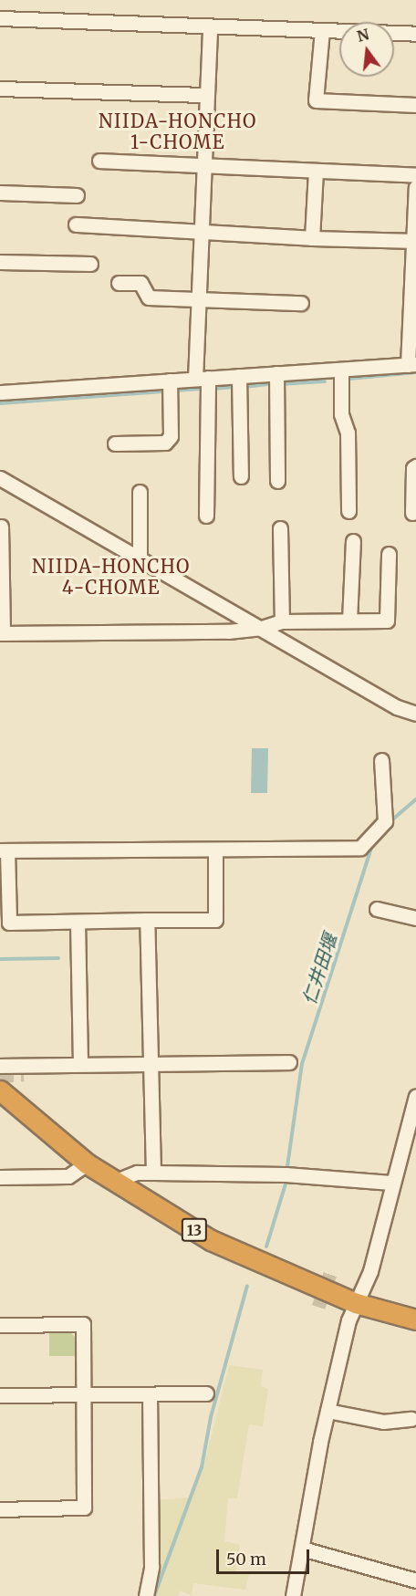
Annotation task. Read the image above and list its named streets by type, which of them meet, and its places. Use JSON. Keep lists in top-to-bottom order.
{
  "streets": {
    "highway": ["13"]
  },
  "districts": ["NIIDA-HONCHO 1-CHOME", "NIIDA-HONCHO 4-CHOME"],
  "water": ["仁井田堰"],
  "scale_bar": "50 m",
  "north": "top"
}
